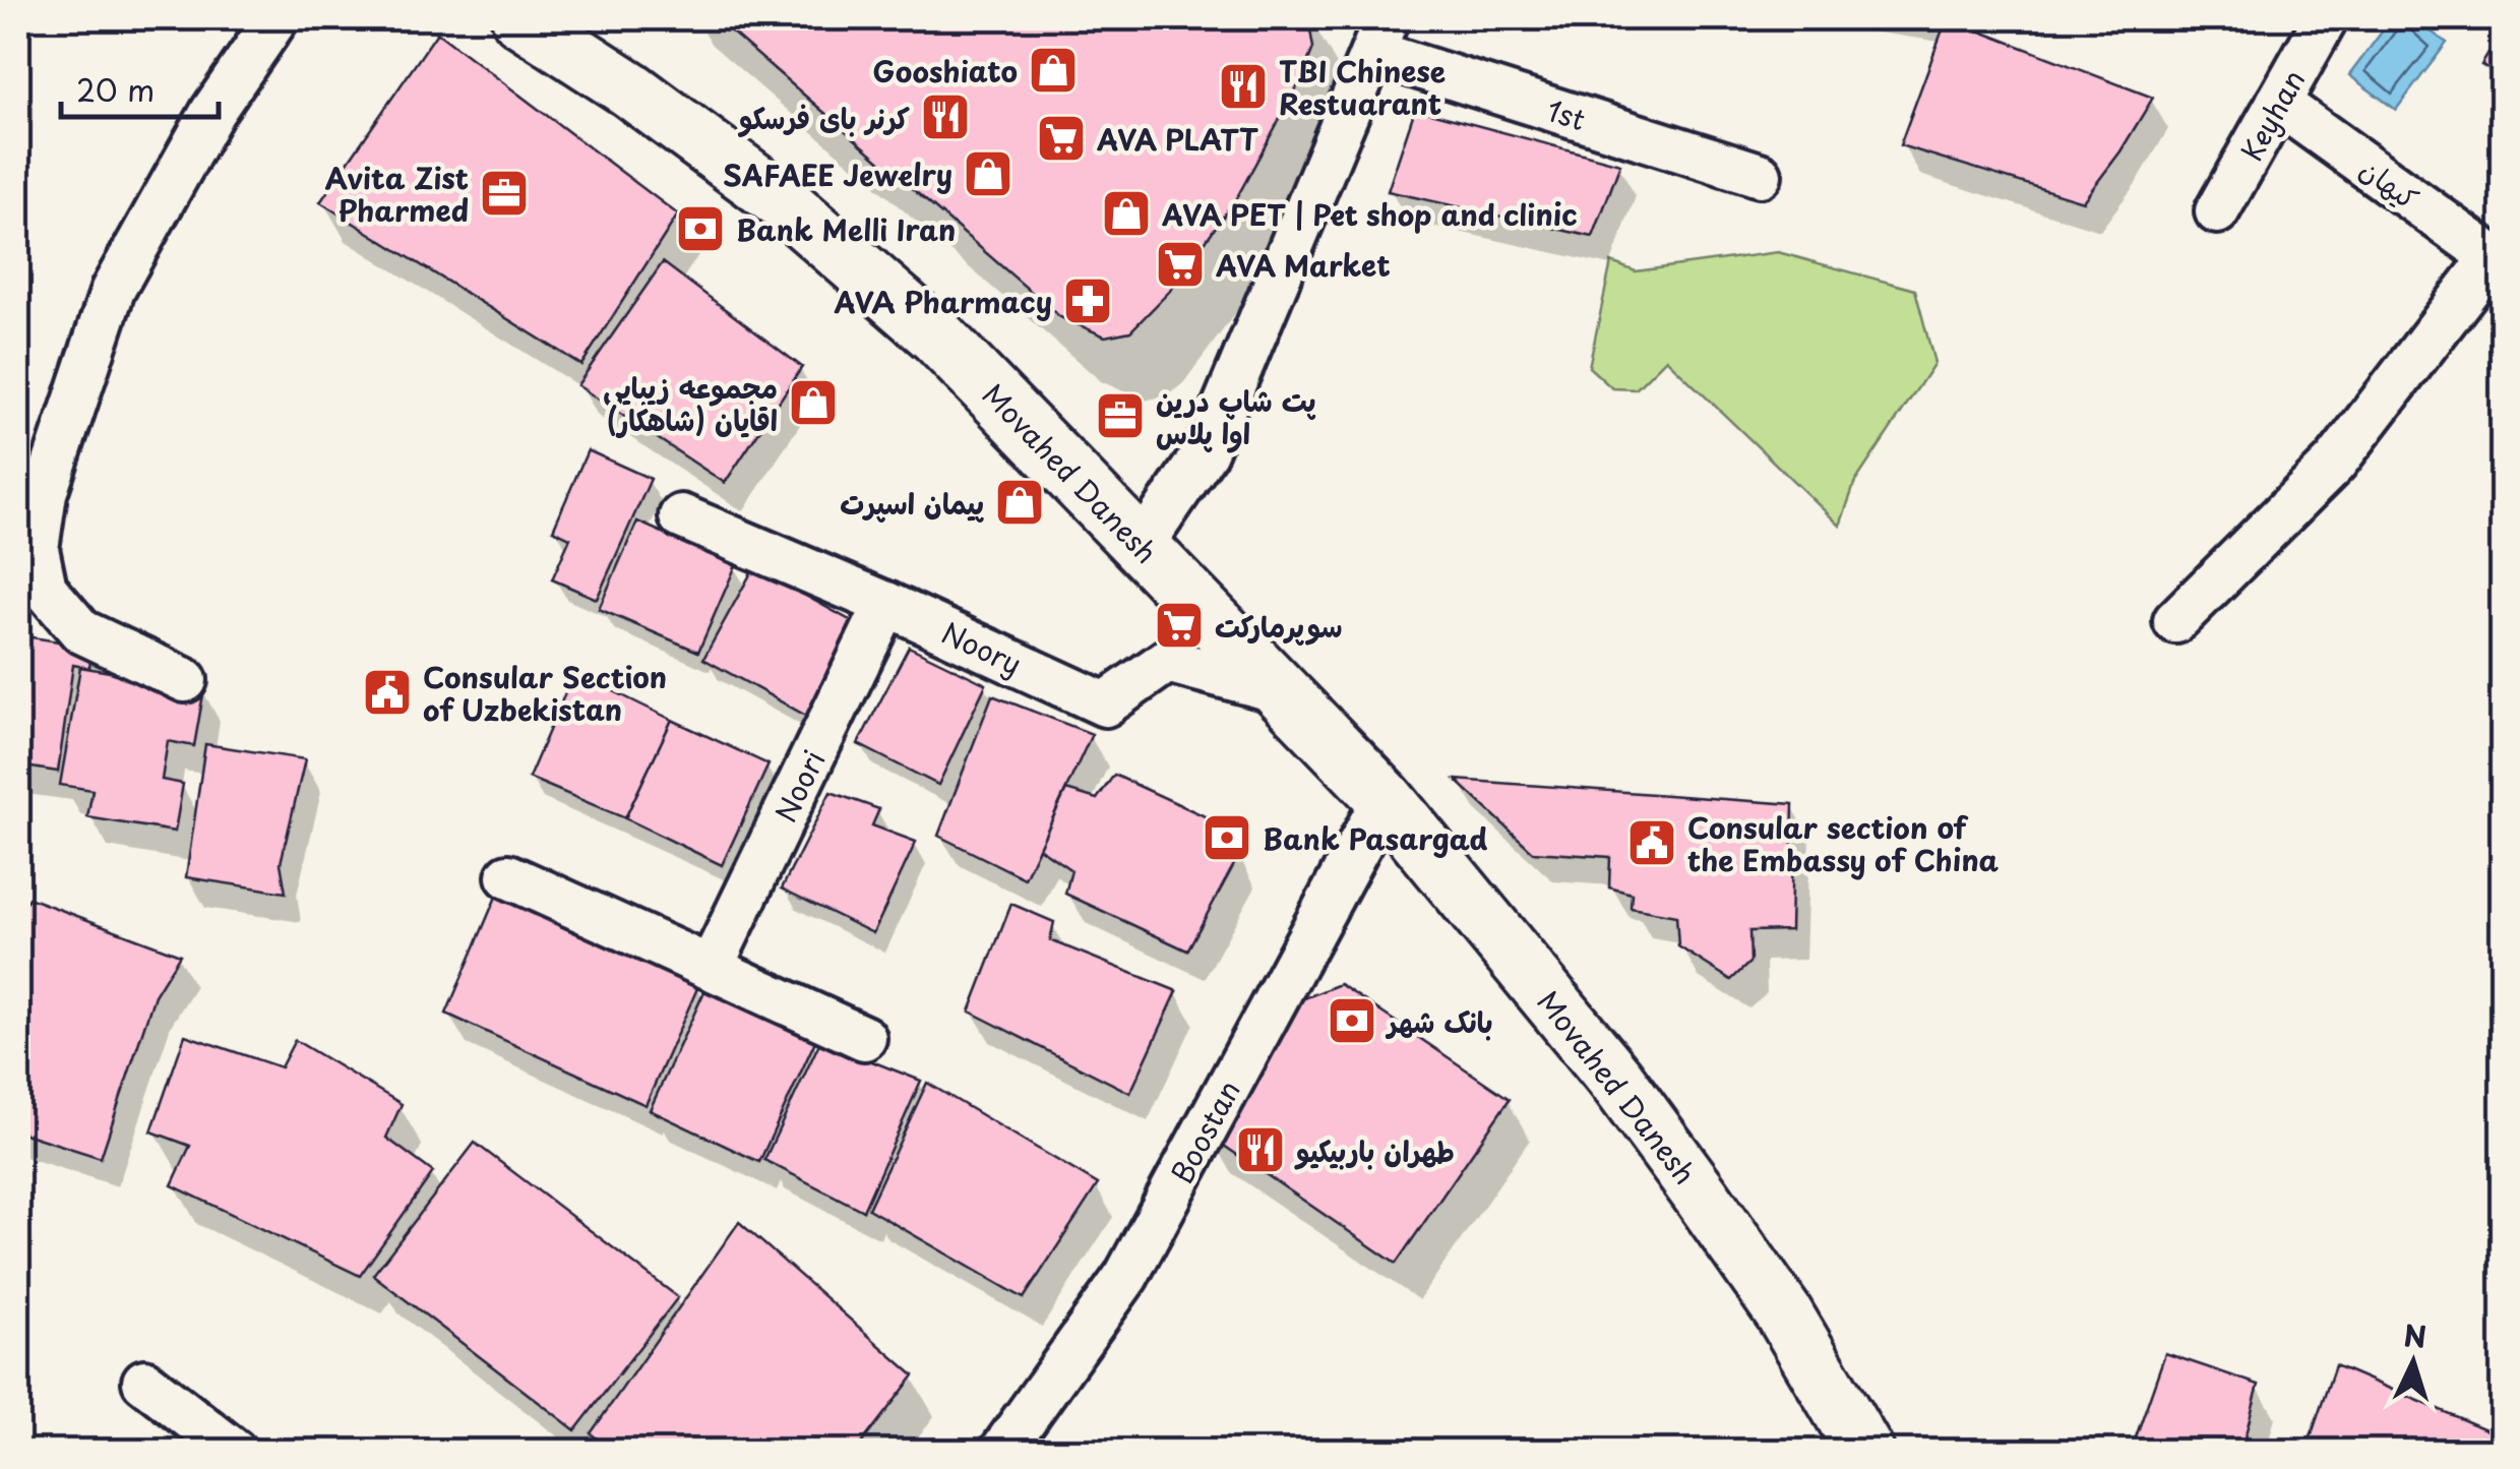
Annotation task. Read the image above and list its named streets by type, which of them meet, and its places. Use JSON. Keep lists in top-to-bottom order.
{
  "streets": {
    "main road": ["Movahed Danesh"],
    "street": [
      "1st",
      "Keyhan",
      "کیهان",
      "Noory",
      "Noori",
      "Boostan"
    ]
  },
  "crossings": [
    ["Keyhan", "کیهان"],
    ["Movahed Danesh", "Noory"],
    ["Movahed Danesh", "Boostan"],
    ["Noory", "Noori"]
  ],
  "places": {
    "shop": [
      "Gooshiato",
      "SAFAEE Jewelry",
      "AVA PET | Pet shop and clinic",
      "مجموعه زیبایی اقایان (شاهکار)",
      "پیمان اسپرت"
    ],
    "restaurant": ["TBI Chinese Restuarant", "کرنر بای فرسکو", "طهران باربیکیو"],
    "supermarket": ["AVA PLATT", "AVA Market", "سوپرمارکت"],
    "office": ["Avita Zist Pharmed", "پت شاپ درین اوا پلاس"],
    "bank": ["Bank Melli Iran", "Bank Pasargad", "بانک شهر"],
    "pharmacy": ["AVA Pharmacy"],
    "public building": ["Consular Section of Uzbekistan", "Consular section of the Embassy of China"]
  },
  "scale_bar": "20 m",
  "north": "top"
}
